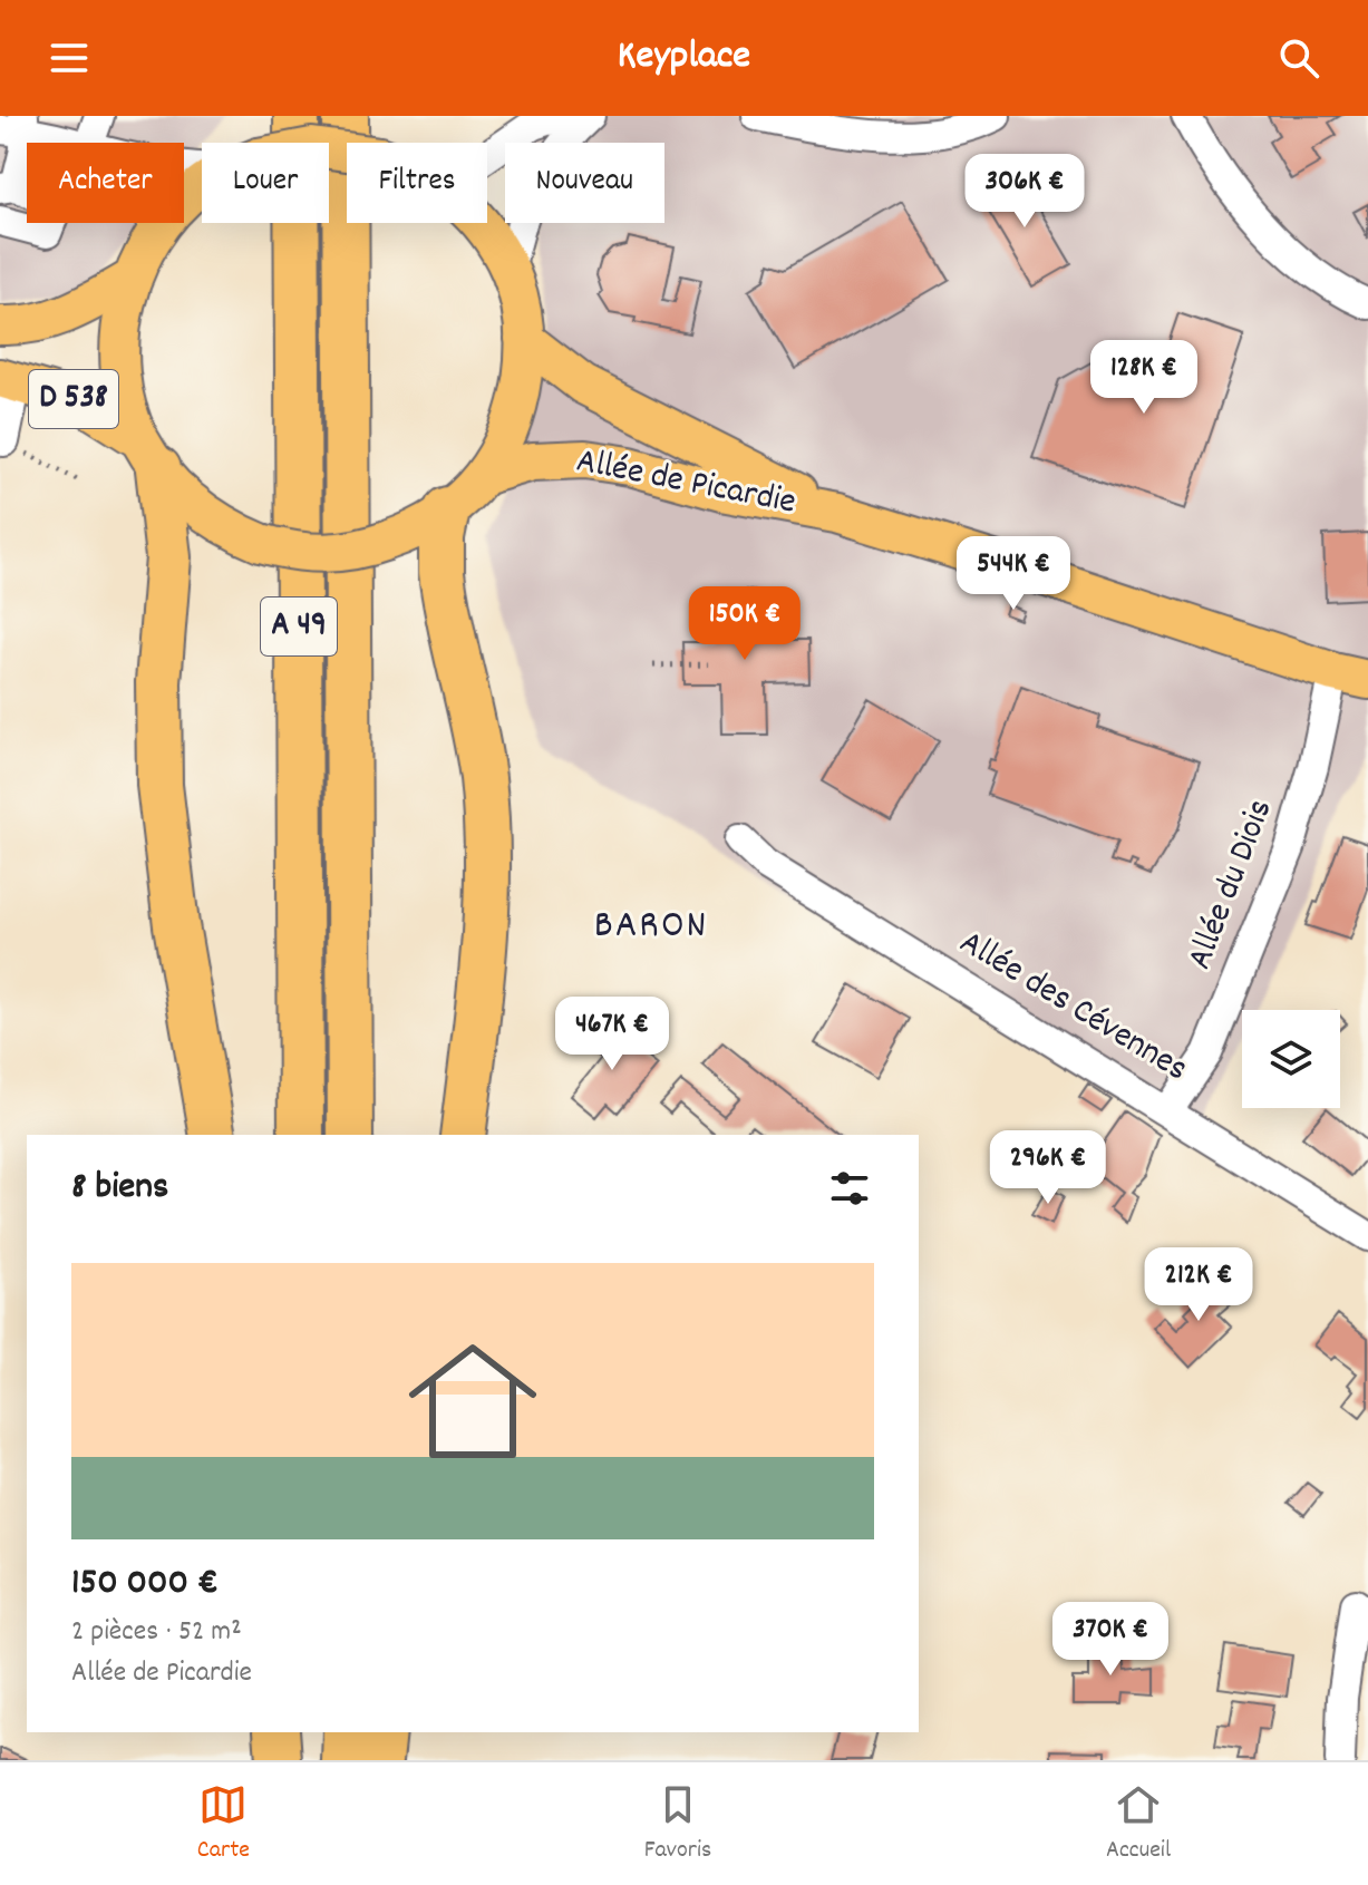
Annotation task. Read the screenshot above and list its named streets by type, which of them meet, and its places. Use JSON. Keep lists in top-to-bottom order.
{
  "streets": {
    "highway": ["A 49"],
    "main road": ["D 538", "Allée de Picardie"],
    "street": ["Allée du Diois", "Allée des Cévennes"]
  },
  "crossings": [
    ["Allée de Picardie", "Allée du Diois"],
    ["Allée du Diois", "Allée des Cévennes"]
  ],
  "districts": ["BARON"],
  "page": {
    "header": "Keyplace",
    "chip": [
      "Acheter",
      "Louer",
      "Filtres",
      "Nouveau"
    ],
    "price": [
      "306K €",
      "128K €",
      "544K €",
      "150K €",
      "467K €",
      "296K €",
      "212K €",
      "370K €"
    ],
    "heading": "8 biens",
    "list": [
      {
        "name": "150 000 €",
        "note": "2 pièces · 52 m² · Allée de Picardie"
      }
    ],
    "tabs": ["Carte", "Favoris", "Accueil"]
  }
}
